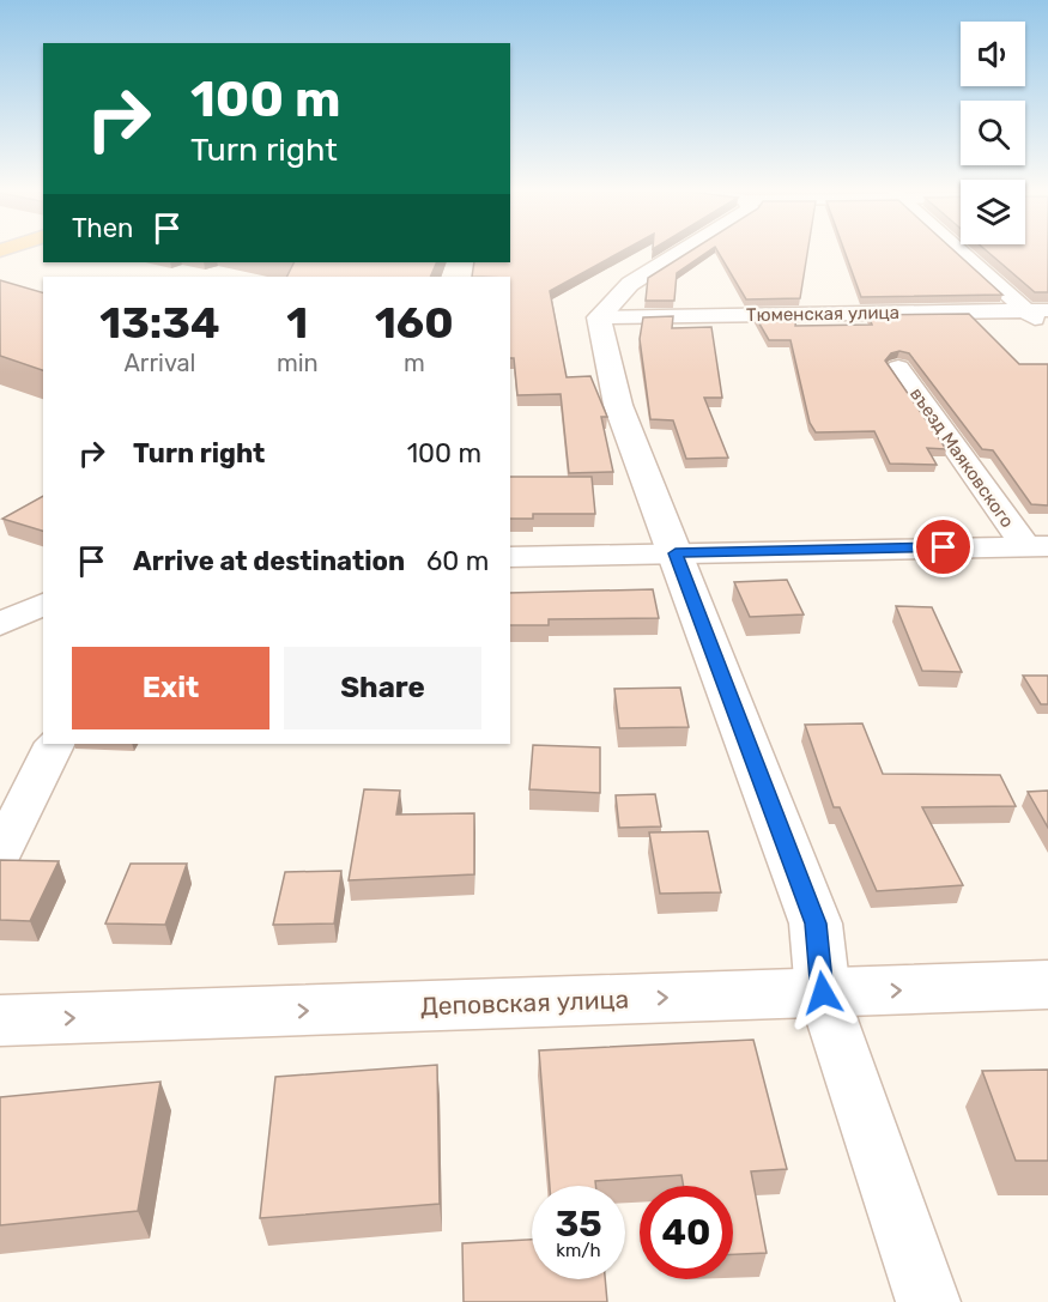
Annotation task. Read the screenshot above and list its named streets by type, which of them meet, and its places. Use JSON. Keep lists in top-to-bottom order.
{
  "streets": {
    "street": ["Тюменская улица", "въезд Маяковского", "Деповская улица"]
  },
  "one_way": ["Деповская улица"],
  "page": {
    "turn": ["100 m", "Turn right"],
    "then": "Then",
    "eta": [
      "13:34",
      "Arrival",
      "1",
      "min",
      "160",
      "m"
    ],
    "list": [
      {
        "name": "Turn right",
        "value": "100 m"
      },
      {
        "name": "Arrive at destination",
        "value": "60 m"
      }
    ],
    "buttons": ["Exit", "Share"],
    "speed": "35 km/h",
    "limit": "40"
  }
}
